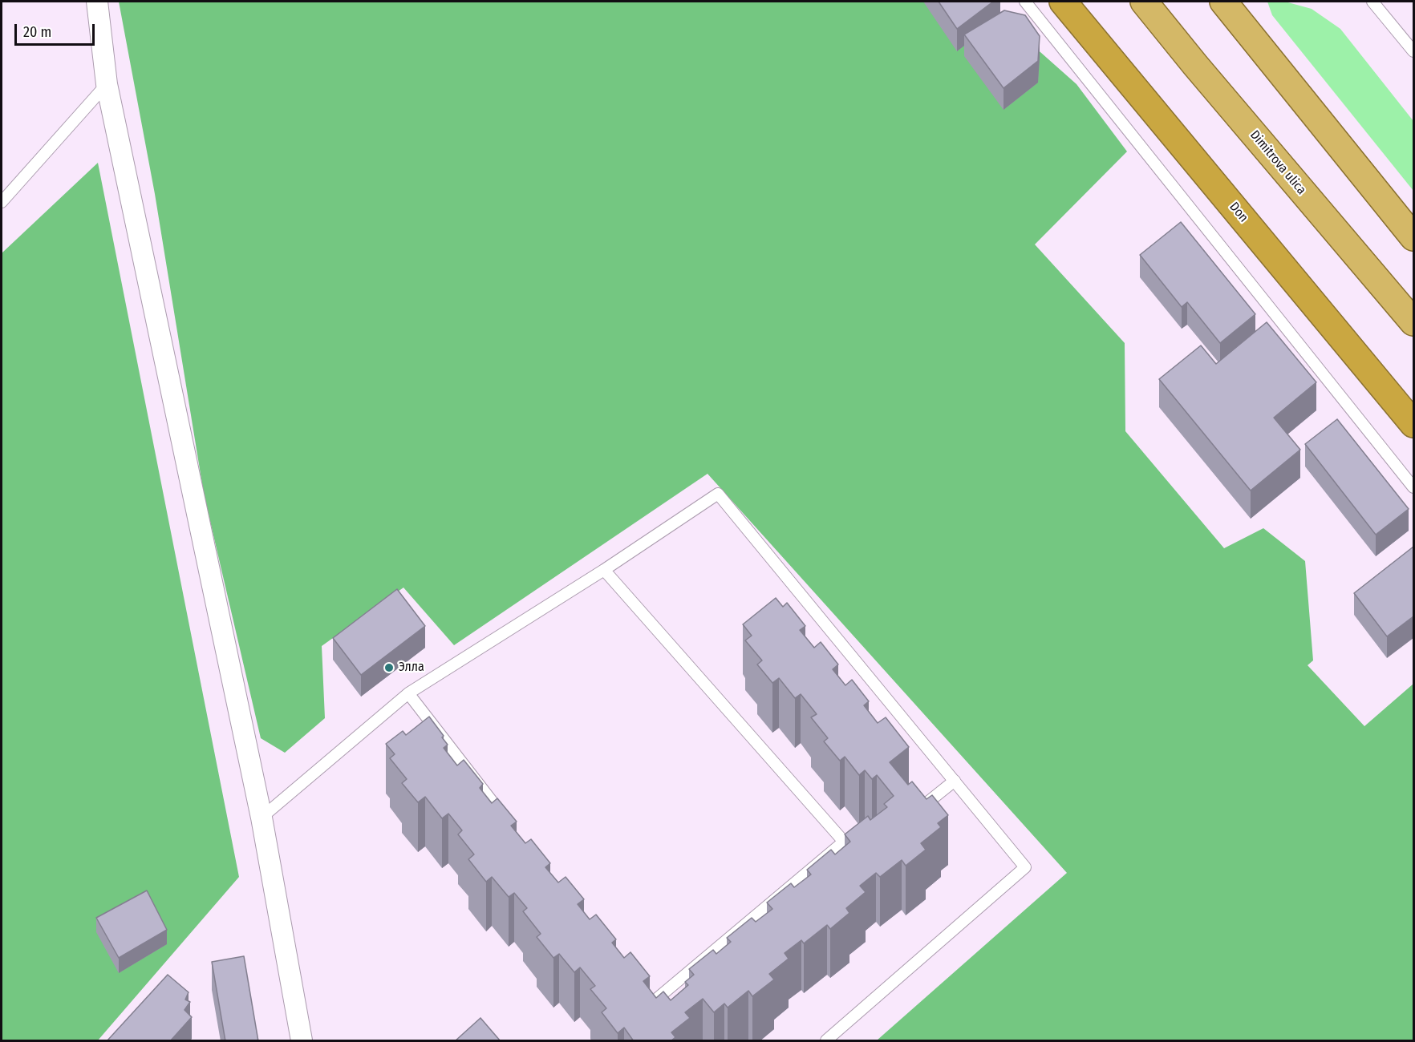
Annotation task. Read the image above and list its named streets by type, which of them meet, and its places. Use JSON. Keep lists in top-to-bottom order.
{
  "streets": {
    "highway": ["Dimitrova ulica", "Don"]
  },
  "places": ["Элла"],
  "scale_bar": "20 m"
}
